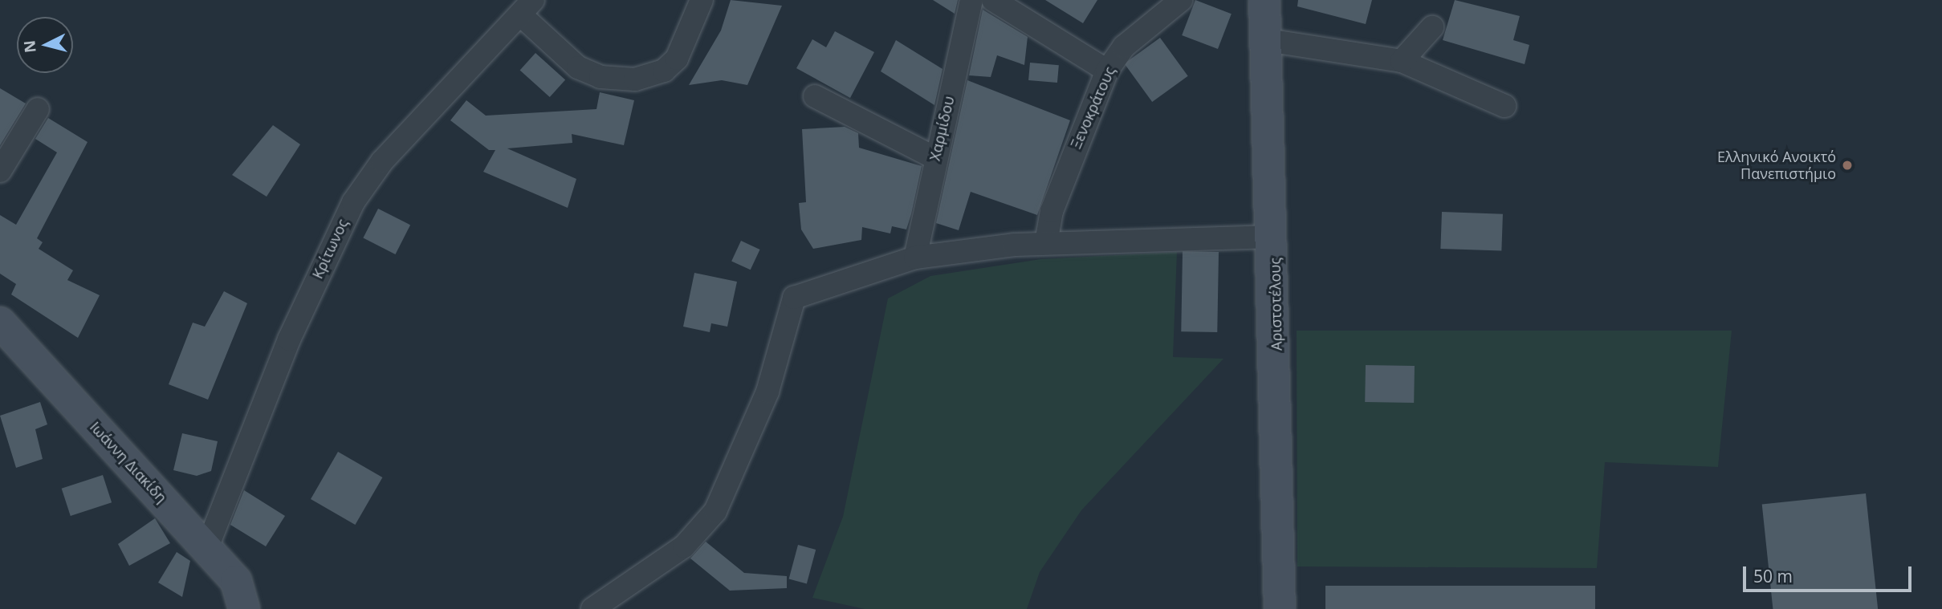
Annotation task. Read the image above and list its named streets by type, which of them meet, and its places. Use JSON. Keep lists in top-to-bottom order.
{
  "streets": {
    "main road": ["Αριστοτέλους", "Ιωάννη Διακίδη"],
    "street": ["Ξενοκράτους", "Χαρμίδου", "Κρίτωνος"]
  },
  "crossings": [
    ["Κρίτωνος", "Ιωάννη Διακίδη"]
  ],
  "places": ["Ελληνικό Ανοικτό Πανεπιστήμιο"],
  "scale_bar": "50 m",
  "north": "left"
}
